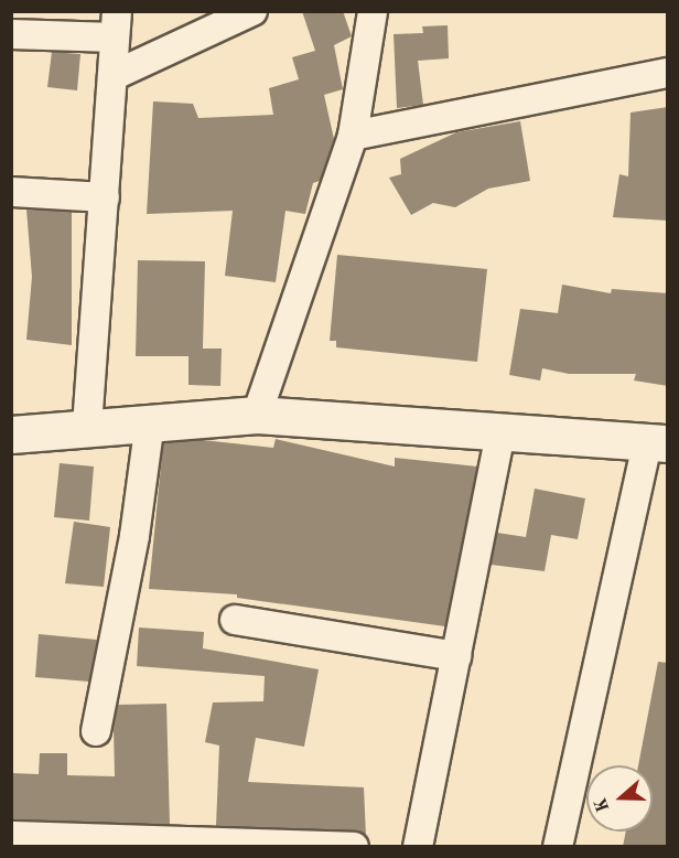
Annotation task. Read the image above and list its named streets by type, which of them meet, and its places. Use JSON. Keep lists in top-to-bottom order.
{
  "north": "left"
}
